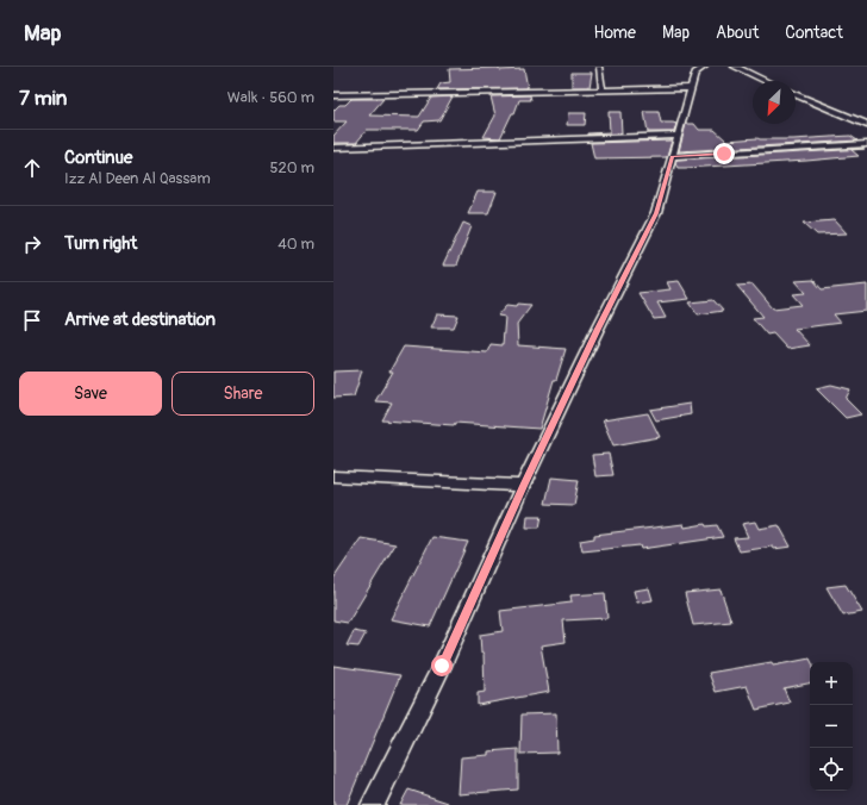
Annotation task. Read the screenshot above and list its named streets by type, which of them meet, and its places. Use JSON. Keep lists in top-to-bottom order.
{
  "north": "bottom left",
  "page": {
    "header": "Map",
    "nav": [
      "Home",
      "Map",
      "About",
      "Contact"
    ],
    "heading": ["7 min", "Walk · 560 m"],
    "list": [
      ["Continue", "Izz Al Deen Al Qassam", "520 m"],
      ["Turn right", "40 m"],
      "Arrive at destination"
    ],
    "buttons": ["Save", "Share"],
    "map_buttons": ["+", "−"]
  }
}
